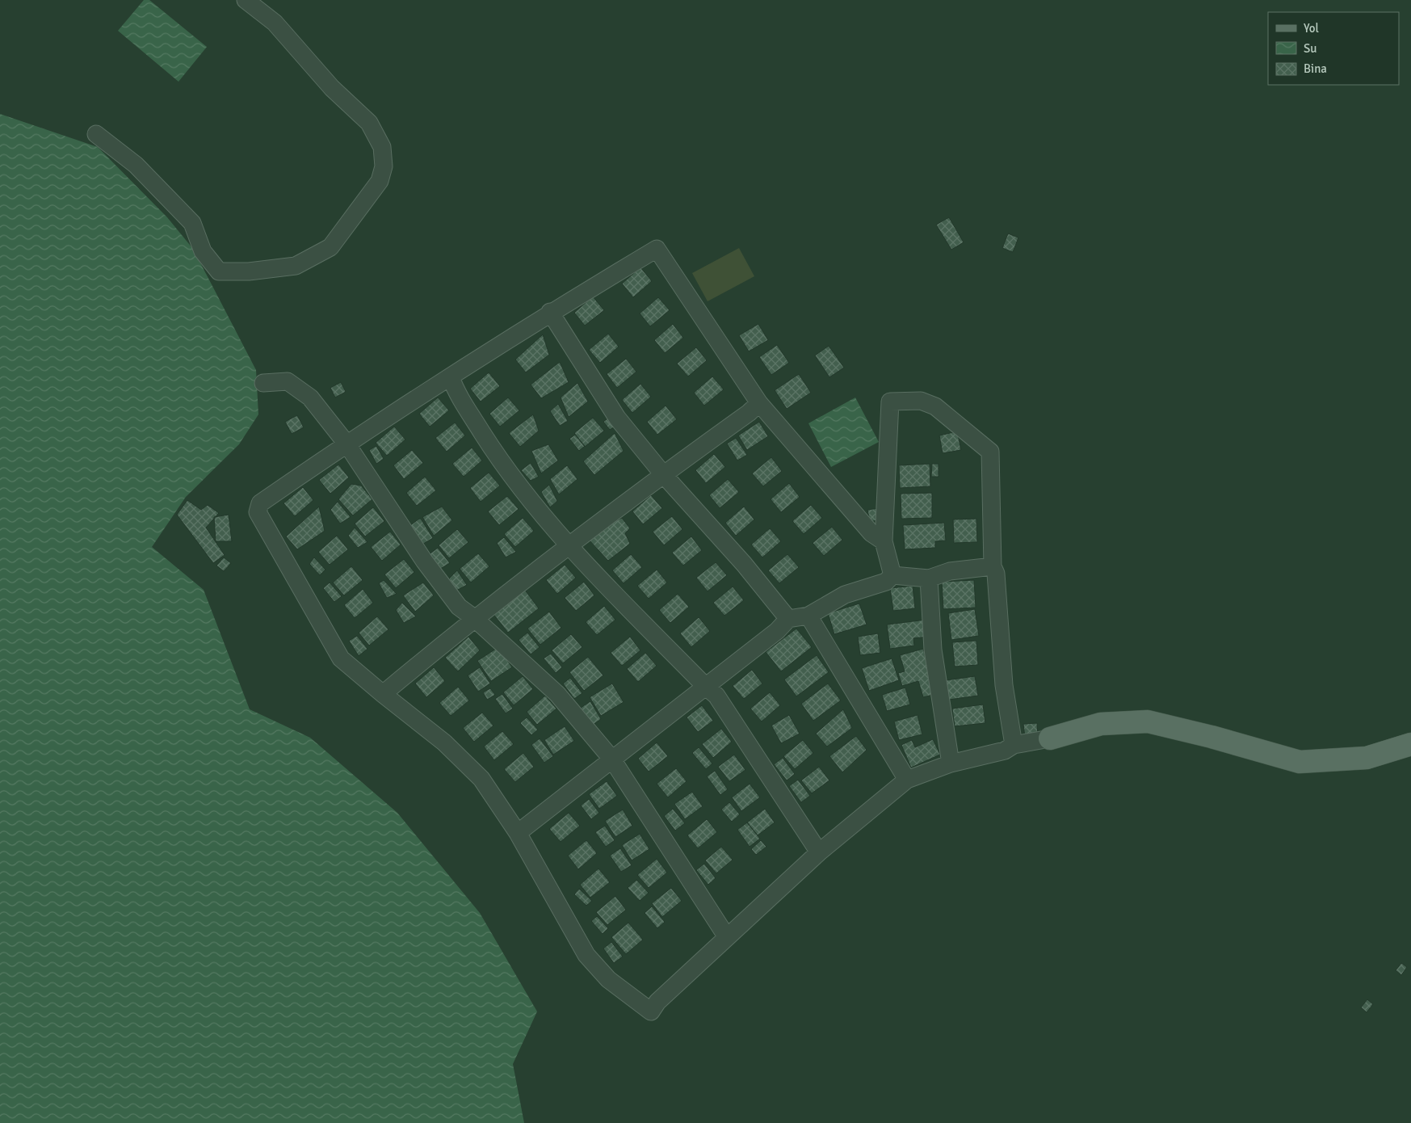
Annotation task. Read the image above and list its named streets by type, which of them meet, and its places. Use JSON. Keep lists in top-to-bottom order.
{
  "legend": ["Yol", "Su", "Bina"]
}
